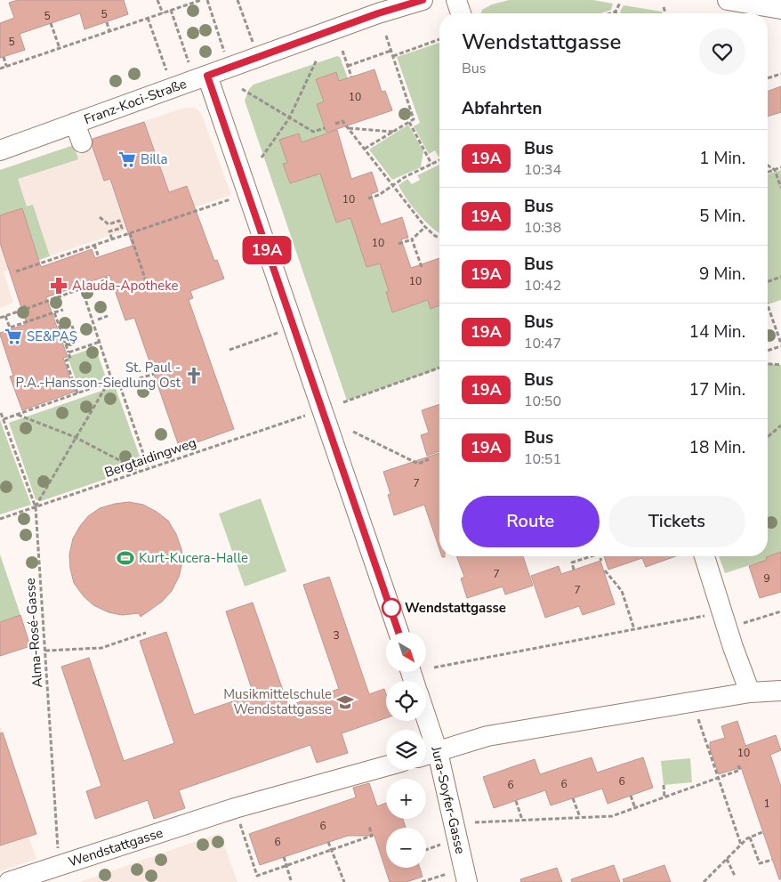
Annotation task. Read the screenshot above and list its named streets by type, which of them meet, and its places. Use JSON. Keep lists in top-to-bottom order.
{
  "streets": {
    "street": ["Franz-Koci-Straße", "Jura-Soyfer-Gasse", "Wendstattgasse"],
    "path": ["Bergtaidingweg", "Alma-Rosé-Gasse"]
  },
  "crossings": [
    ["Bergtaidingweg", "Alma-Rosé-Gasse"]
  ],
  "places": {
    "supermarket": ["Billa", "SE&PAŞ"],
    "pharmacy": ["Alauda-Apotheke"],
    "church": ["St. Paul - P.A.-Hansson-Siedlung Ost"],
    "sports": ["Kurt-Kucera-Halle"],
    "other": ["Wendstattgasse"],
    "school or university": ["Musikmittelschule Wendstattgasse"]
  },
  "lines": ["bus line 19A"],
  "house_numbers": [
    "5",
    "5",
    "5",
    "10",
    "10",
    "10",
    "10",
    "7",
    "7",
    "9",
    "7",
    "3",
    "10",
    "6",
    "6",
    "6",
    "1",
    "6",
    "6"
  ],
  "north": "bottom right",
  "page": {
    "on_map": "19A",
    "heading": [
      ["Wendstattgasse", "Bus"],
      "Abfahrten"
    ],
    "list": [
      {
        "mark": "19A",
        "name": "Bus",
        "note": "10:34",
        "value": "1 Min."
      },
      {
        "mark": "19A",
        "name": "Bus",
        "note": "10:38",
        "value": "5 Min."
      },
      {
        "mark": "19A",
        "name": "Bus",
        "note": "10:42",
        "value": "9 Min."
      },
      {
        "mark": "19A",
        "name": "Bus",
        "note": "10:47",
        "value": "14 Min."
      },
      {
        "mark": "19A",
        "name": "Bus",
        "note": "10:50",
        "value": "17 Min."
      },
      {
        "mark": "19A",
        "name": "Bus",
        "note": "10:51",
        "value": "18 Min."
      }
    ],
    "buttons": ["Route", "Tickets"],
    "map_buttons": ["+", "−"]
  }
}
